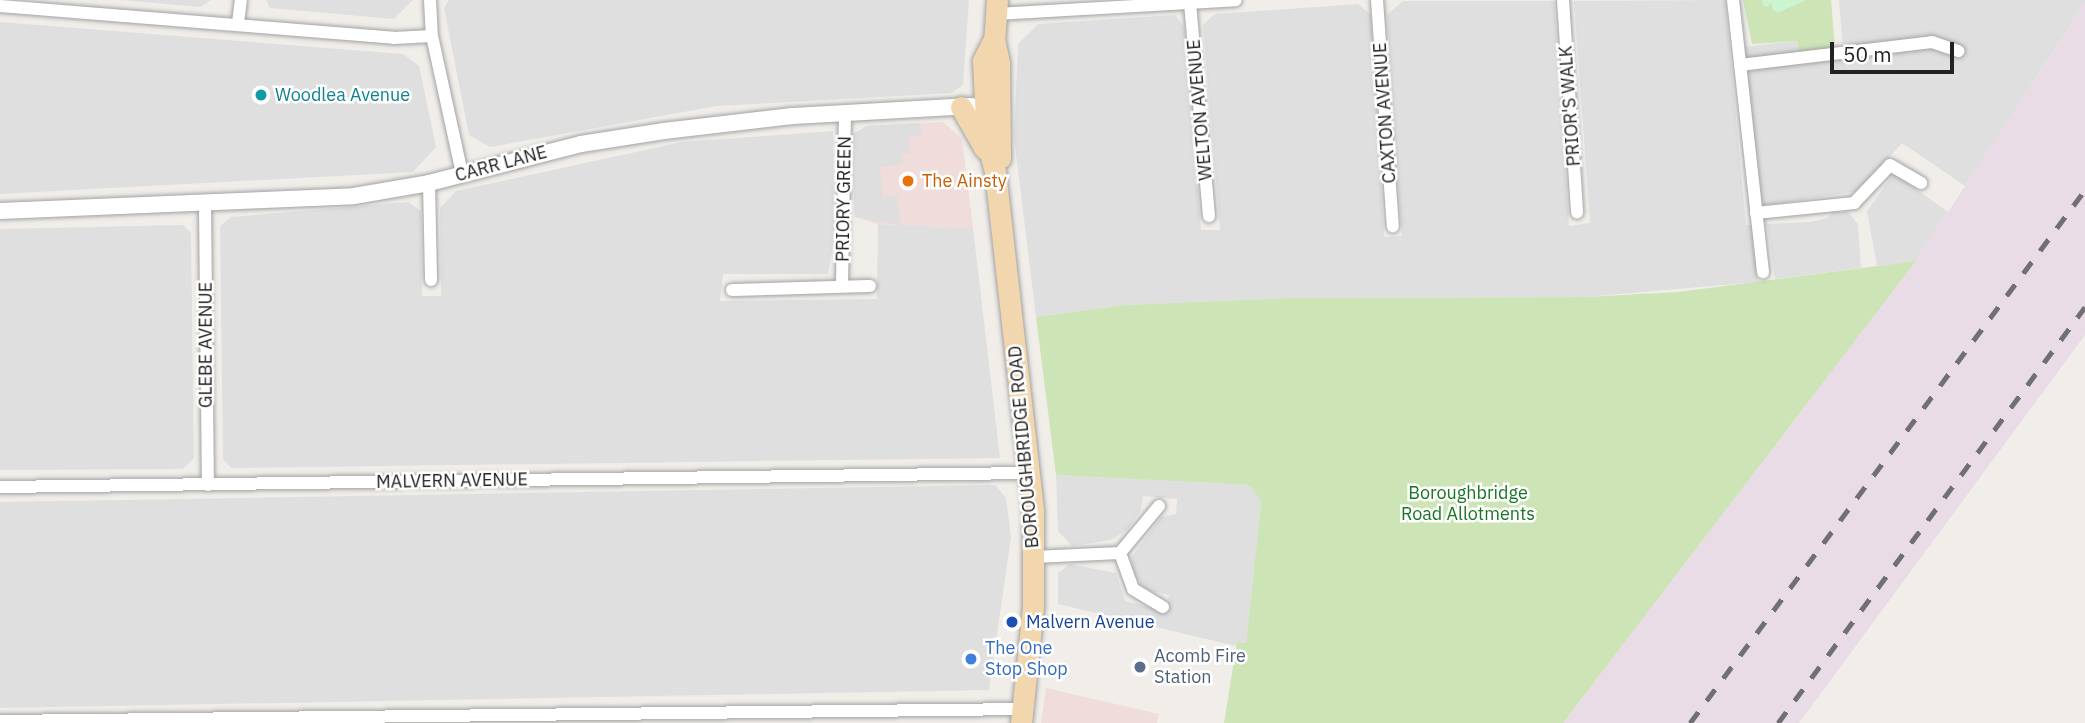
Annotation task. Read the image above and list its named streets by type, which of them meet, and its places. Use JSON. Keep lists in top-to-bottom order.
{
  "streets": {
    "main road": ["BOROUGHBRIDGE ROAD"],
    "street": [
      "PRIOR'S WALK",
      "WELTON AVENUE",
      "CAXTON AVENUE",
      "CARR LANE",
      "PRIORY GREEN",
      "GLEBE AVENUE",
      "MALVERN AVENUE"
    ]
  },
  "crossings": [
    ["CARR LANE", "PRIORY GREEN"],
    ["CARR LANE", "GLEBE AVENUE"],
    ["CARR LANE", "BOROUGHBRIDGE ROAD"],
    ["GLEBE AVENUE", "MALVERN AVENUE"],
    ["BOROUGHBRIDGE ROAD", "MALVERN AVENUE"]
  ],
  "parks": ["Boroughbridge Road Allotments"],
  "places": [
    "Woodlea Avenue",
    "The Ainsty",
    "Malvern Avenue",
    "The One Stop Shop",
    "Acomb Fire Station"
  ],
  "scale_bar": "50 m"
}
